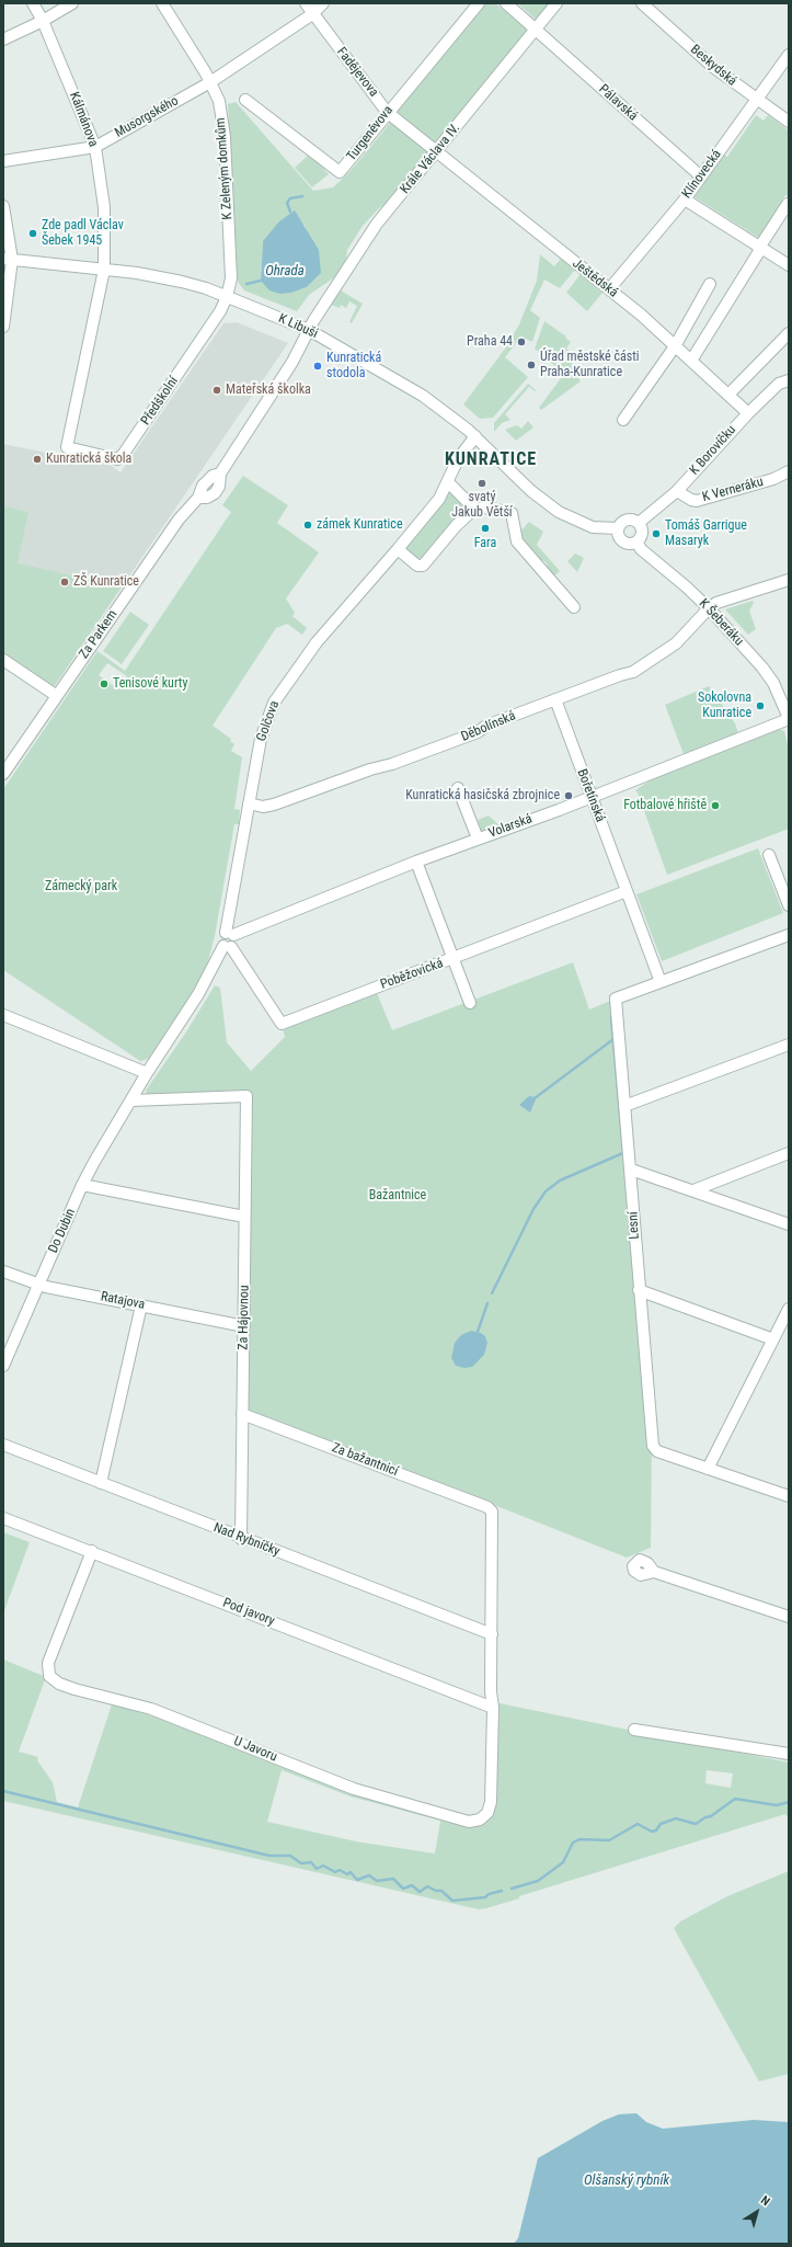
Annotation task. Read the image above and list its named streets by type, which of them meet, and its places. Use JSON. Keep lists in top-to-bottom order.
{
  "streets": {
    "street": [
      "Beskydská",
      "Fadějevova",
      "Pálavská",
      "Musorgského",
      "Kálmánova",
      "Turgeněvova",
      "Krále Václava IV.",
      "K Zeleným domkům",
      "Klínovecká",
      "Ještědská",
      "K Libuši",
      "Předškolní",
      "K Borovíčku",
      "K Verneráku",
      "K Šeberáku",
      "Za Parkem",
      "Golčova",
      "Děbolínská",
      "Bořetínská",
      "Volarská",
      "Poběžovická",
      "Lesní",
      "Do Dubin",
      "Ratajova",
      "Za Hájovnou",
      "Za bažantnicí",
      "Nad Rybníčky",
      "Pod javory",
      "U Javoru"
    ]
  },
  "crossings": [
    ["Beskydská", "Klínovecká"],
    ["Fadějevova", "Musorgského"],
    ["Fadějevova", "Turgeněvova"],
    ["Fadějevova", "Krále Václava IV."],
    ["Fadějevova", "Ještědská"],
    ["Pálavská", "Krále Václava IV."],
    ["Pálavská", "Klínovecká"],
    ["Musorgského", "Kálmánova"],
    ["Musorgského", "K Zeleným domkům"],
    ["Kálmánova", "K Libuši"],
    ["Kálmánova", "Předškolní"],
    ["Krále Václava IV.", "Ještědská"],
    ["Krále Václava IV.", "K Libuši"],
    ["Krále Václava IV.", "Za Parkem"],
    ["K Zeleným domkům", "K Libuši"],
    ["K Zeleným domkům", "Předškolní"],
    ["Klínovecká", "Ještědská"],
    ["Ještědská", "K Borovíčku"],
    ["K Libuši", "Předškolní"],
    ["K Libuši", "K Borovíčku"],
    ["K Libuši", "K Šeberáku"],
    ["K Libuši", "Za Parkem"],
    ["K Borovíčku", "K Verneráku"],
    ["K Borovíčku", "K Šeberáku"],
    ["K Šeberáku", "Děbolínská"],
    ["K Šeberáku", "Volarská"],
    ["Golčova", "Děbolínská"],
    ["Golčova", "Volarská"],
    ["Golčova", "Poběžovická"],
    ["Děbolínská", "Bořetínská"],
    ["Bořetínská", "Volarská"],
    ["Bořetínská", "Poběžovická"],
    ["Bořetínská", "Lesní"],
    ["Do Dubin", "Ratajova"],
    ["Do Dubin", "Za Hájovnou"],
    ["Ratajova", "Za Hájovnou"],
    ["Za Hájovnou", "Za bažantnicí"],
    ["Za Hájovnou", "Nad Rybníčky"],
    ["Za bažantnicí", "U Javoru"],
    ["Nad Rybníčky", "U Javoru"],
    ["Pod javory", "U Javoru"]
  ],
  "districts": ["KUNRATICE"],
  "water": ["Ohrada", "Olšanský rybník"],
  "parks": ["Zámecký park", "Bažantnice"],
  "places": [
    "Zde padl Václav Šebek 1945",
    "Praha 44",
    "Úřad městské části Praha-Kunratice",
    "Kunratická stodola",
    "Mateřská školka",
    "Kunratická škola",
    "svatý Jakub Větší",
    "zámek Kunratice",
    "Fara",
    "Tomáš Garrigue Masaryk",
    "ZŠ Kunratice",
    "Tenisové kurty",
    "Sokolovna Kunratice",
    "Kunratická hasičská zbrojnice",
    "Fotbalové hřiště"
  ],
  "north": "top right"
}
